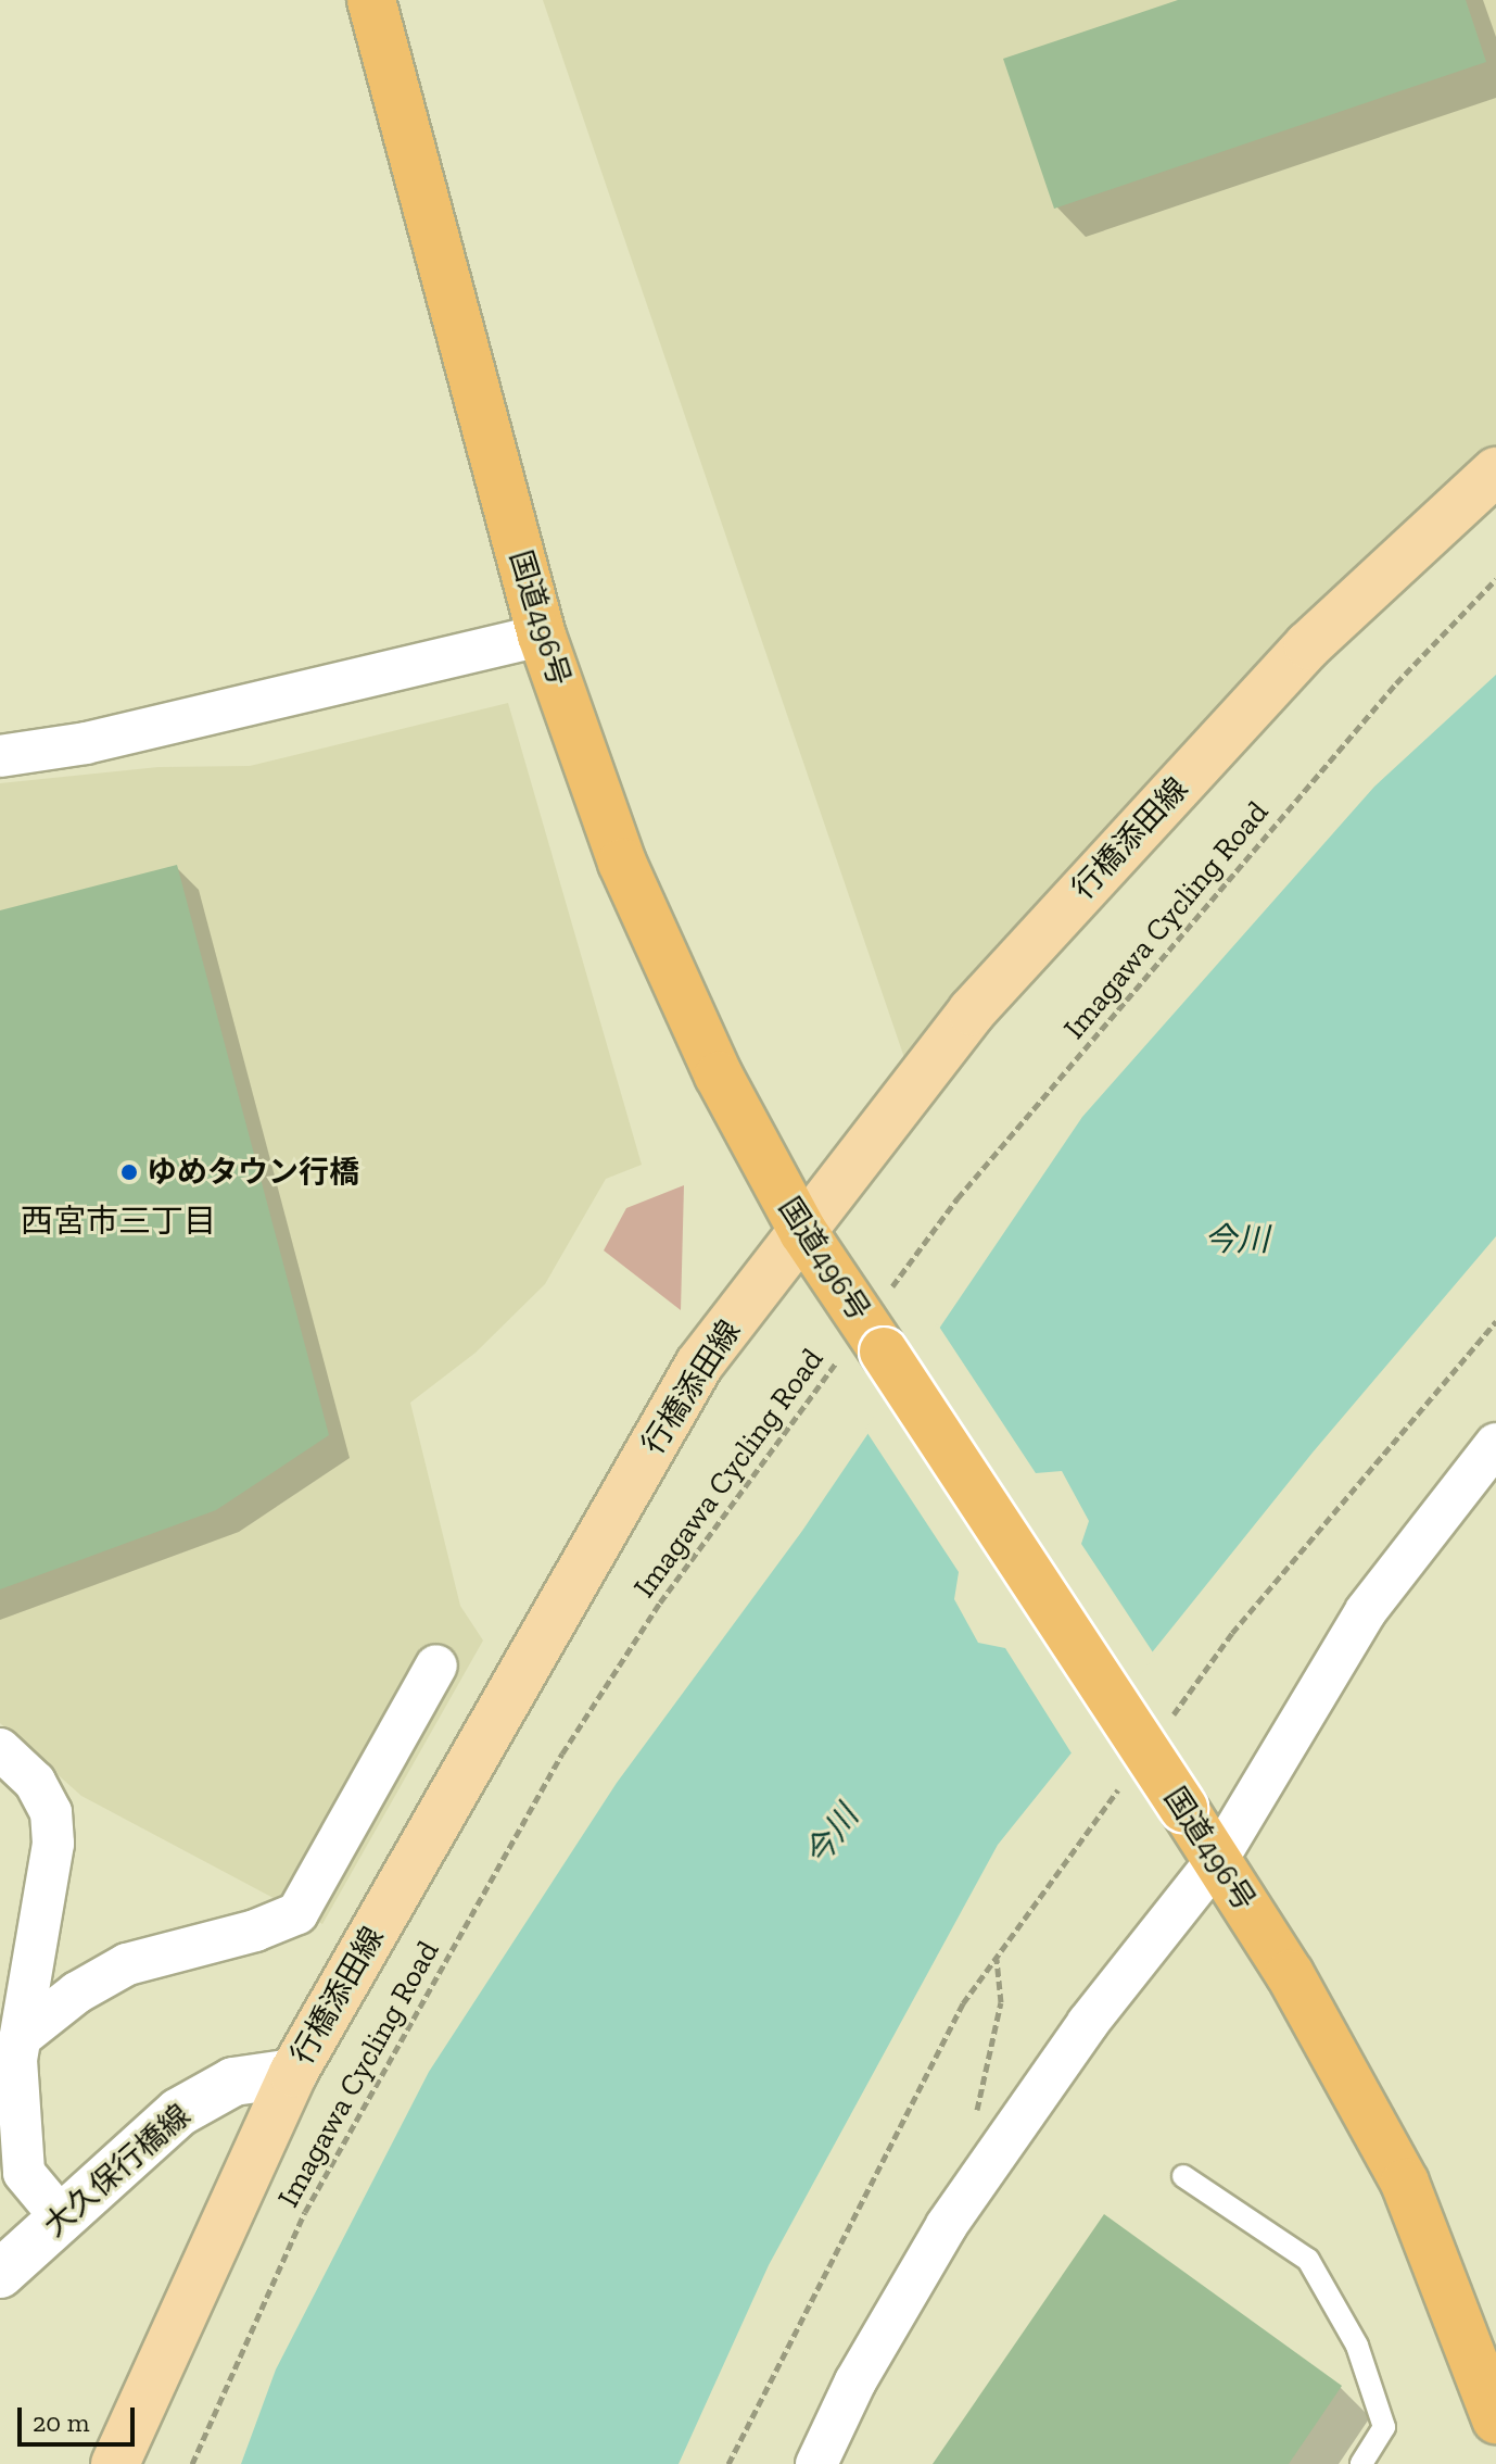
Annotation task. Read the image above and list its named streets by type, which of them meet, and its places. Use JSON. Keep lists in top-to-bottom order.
{
  "streets": {
    "highway": ["国道496号"],
    "main road": ["行橋添田線", "大久保行橋線"],
    "path": ["Imagawa Cycling Road"]
  },
  "crossings": [
    ["国道496号", "行橋添田線"],
    ["国道496号", "Imagawa Cycling Road"],
    ["行橋添田線", "大久保行橋線"]
  ],
  "districts": ["西宮市三丁目"],
  "water": ["今川"],
  "places": ["ゆめタウン行橋"],
  "scale_bar": "20 m"
}
